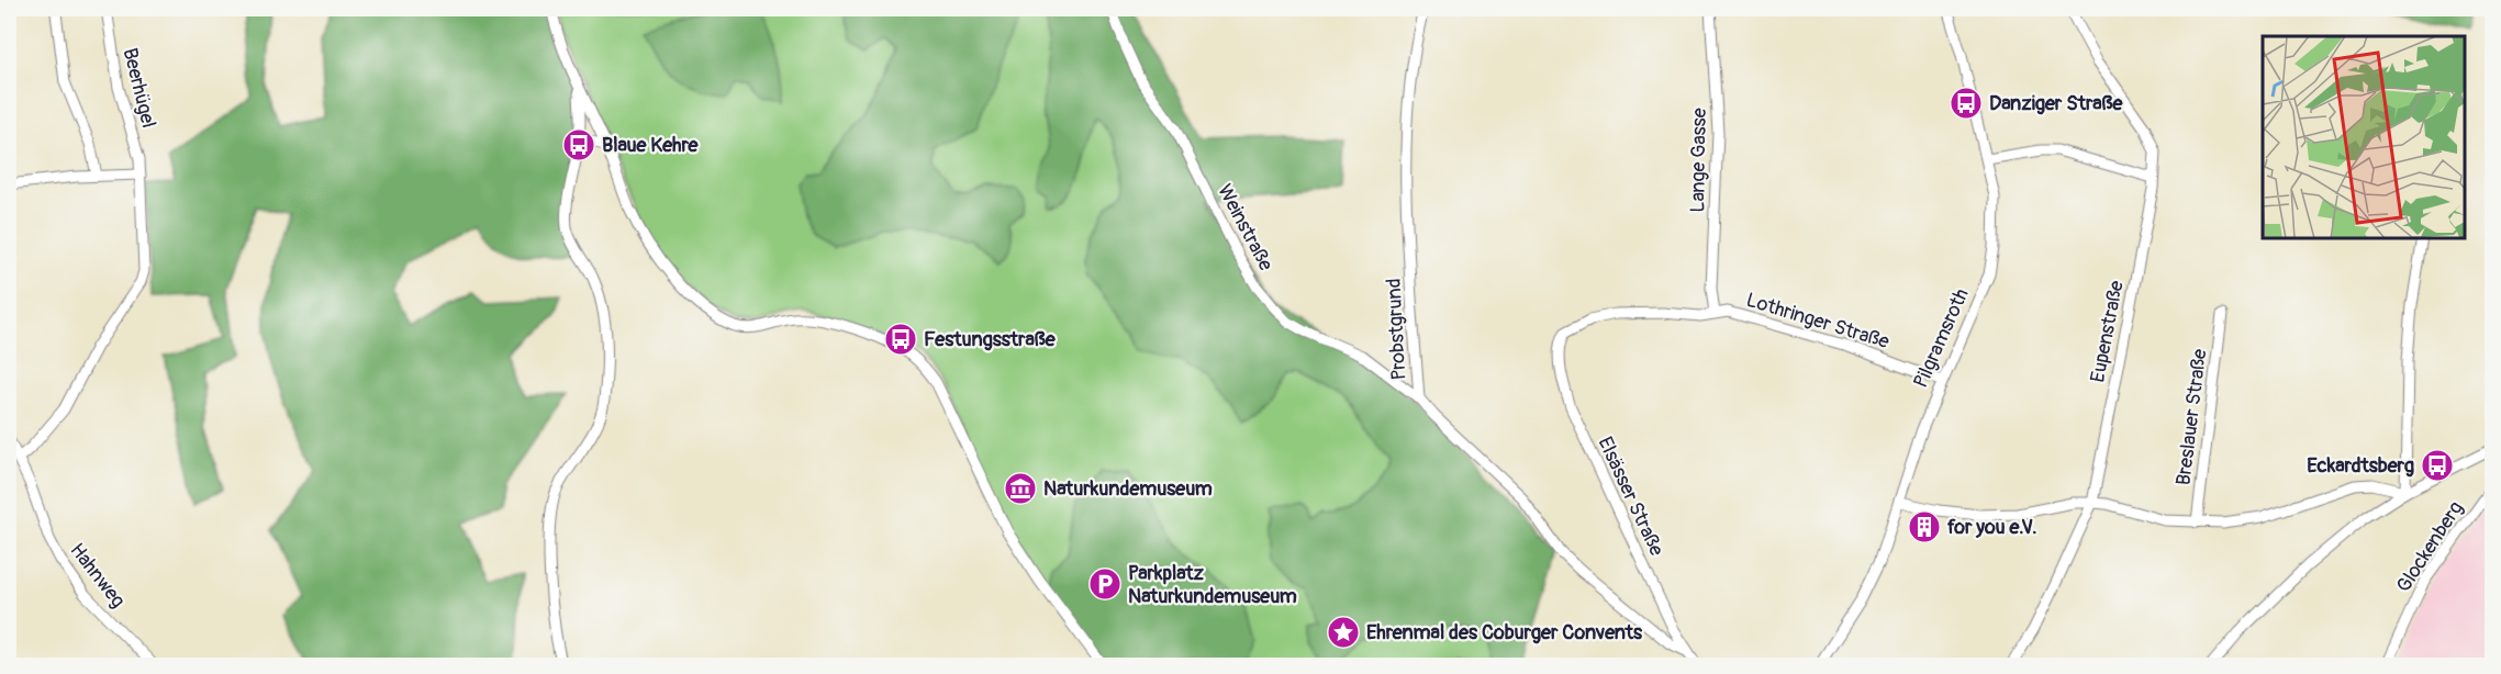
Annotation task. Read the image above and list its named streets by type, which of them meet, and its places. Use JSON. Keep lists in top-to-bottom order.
{
  "streets": {
    "street": [
      "Beerhügel",
      "Lange Gasse",
      "Weinstraße",
      "Lothringer Straße",
      "Probstgrund",
      "Eupenstraße",
      "Pilgramsroth",
      "Breslauer Straße",
      "Elsässer Straße",
      "Glockenberg",
      "Hahnweg"
    ]
  },
  "crossings": [
    ["Beerhügel", "Hahnweg"],
    ["Lange Gasse", "Lothringer Straße"],
    ["Weinstraße", "Probstgrund"],
    ["Lothringer Straße", "Pilgramsroth"],
    ["Lothringer Straße", "Elsässer Straße"],
    ["Probstgrund", "Elsässer Straße"]
  ],
  "places": {
    "bus stop": [
      "Danziger Straße",
      "Blaue Kehre",
      "Festungsstraße",
      "Eckardtsberg"
    ],
    "museum": ["Naturkundemuseum"],
    "building": ["for you e.V."],
    "parking": ["Parkplatz Naturkundemuseum"],
    "place": ["Ehrenmal des Coburger Convents"]
  }
}
